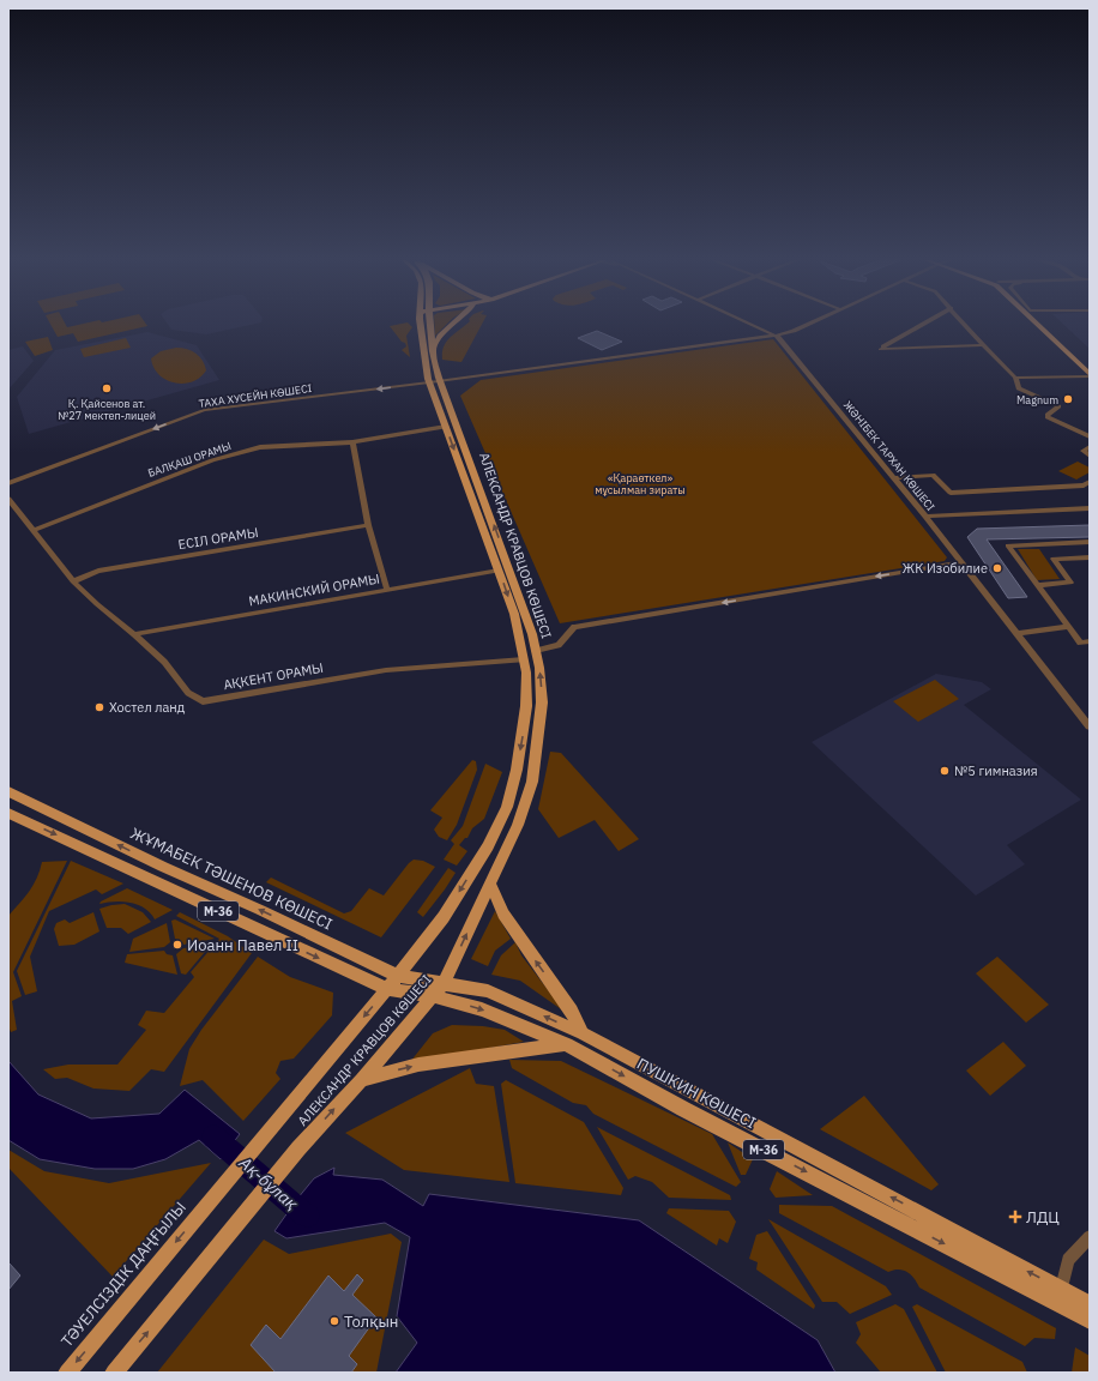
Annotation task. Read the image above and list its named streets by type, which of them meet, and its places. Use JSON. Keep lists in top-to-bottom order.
{
  "streets": {
    "main road": [
      "АЛЕКСАНДР КРАВЦОВ КӨШЕСІ",
      "ЖҰМАБЕК ТӘШЕНОВ КӨШЕСІ",
      "M-36",
      "ПУШКИН КӨШЕСІ",
      "ТӘУЕЛСІЗДІК ДАҢҒЫЛЫ"
    ],
    "street": [
      "ТАХА ХУСЕЙН КӨШЕСІ",
      "ЖӘНІБЕК ТАРХАН КӨШЕСІ",
      "БАЛҚАШ ОРАМЫ",
      "ЕСІЛ ОРАМЫ",
      "МАКИНСКИЙ ОРАМЫ",
      "АҚКЕНТ ОРАМЫ"
    ]
  },
  "crossings": [
    ["ТАХА ХУСЕЙН КӨШЕСІ", "ЖӘНІБЕК ТАРХАН КӨШЕСІ"],
    ["ТАХА ХУСЕЙН КӨШЕСІ", "АЛЕКСАНДР КРАВЦОВ КӨШЕСІ"],
    ["БАЛҚАШ ОРАМЫ", "АЛЕКСАНДР КРАВЦОВ КӨШЕСІ"],
    ["ЕСІЛ ОРАМЫ", "АҚКЕНТ ОРАМЫ"],
    ["АЛЕКСАНДР КРАВЦОВ КӨШЕСІ", "МАКИНСКИЙ ОРАМЫ"],
    ["АЛЕКСАНДР КРАВЦОВ КӨШЕСІ", "АҚКЕНТ ОРАМЫ"],
    ["АЛЕКСАНДР КРАВЦОВ КӨШЕСІ", "ЖҰМАБЕК ТӘШЕНОВ КӨШЕСІ"],
    ["АЛЕКСАНДР КРАВЦОВ КӨШЕСІ", "M-36"],
    ["АЛЕКСАНДР КРАВЦОВ КӨШЕСІ", "ПУШКИН КӨШЕСІ"],
    ["АЛЕКСАНДР КРАВЦОВ КӨШЕСІ", "ТӘУЕЛСІЗДІК ДАҢҒЫЛЫ"],
    ["МАКИНСКИЙ ОРАМЫ", "АҚКЕНТ ОРАМЫ"],
    ["ЖҰМАБЕК ТӘШЕНОВ КӨШЕСІ", "ПУШКИН КӨШЕСІ"],
    ["M-36", "ПУШКИН КӨШЕСІ"]
  ],
  "one_way": ["ТАХА ХУСЕЙН КӨШЕСІ", "ТӘУЕЛСІЗДІК ДАҢҒЫЛЫ"],
  "water": ["Ақ-бұлақ"],
  "parks": ["«Қараөткел» мұсылман зираты"],
  "places": {
    "other": [
      "Қ. Қайсенов ат. №27 мектеп-лицей",
      "Magnum",
      "ЖК Изобилие",
      "Хостел ланд",
      "№5 гимназия",
      "Иоанн Павел II",
      "Толқын"
    ],
    "health": ["ЛДЦ"]
  }
}
